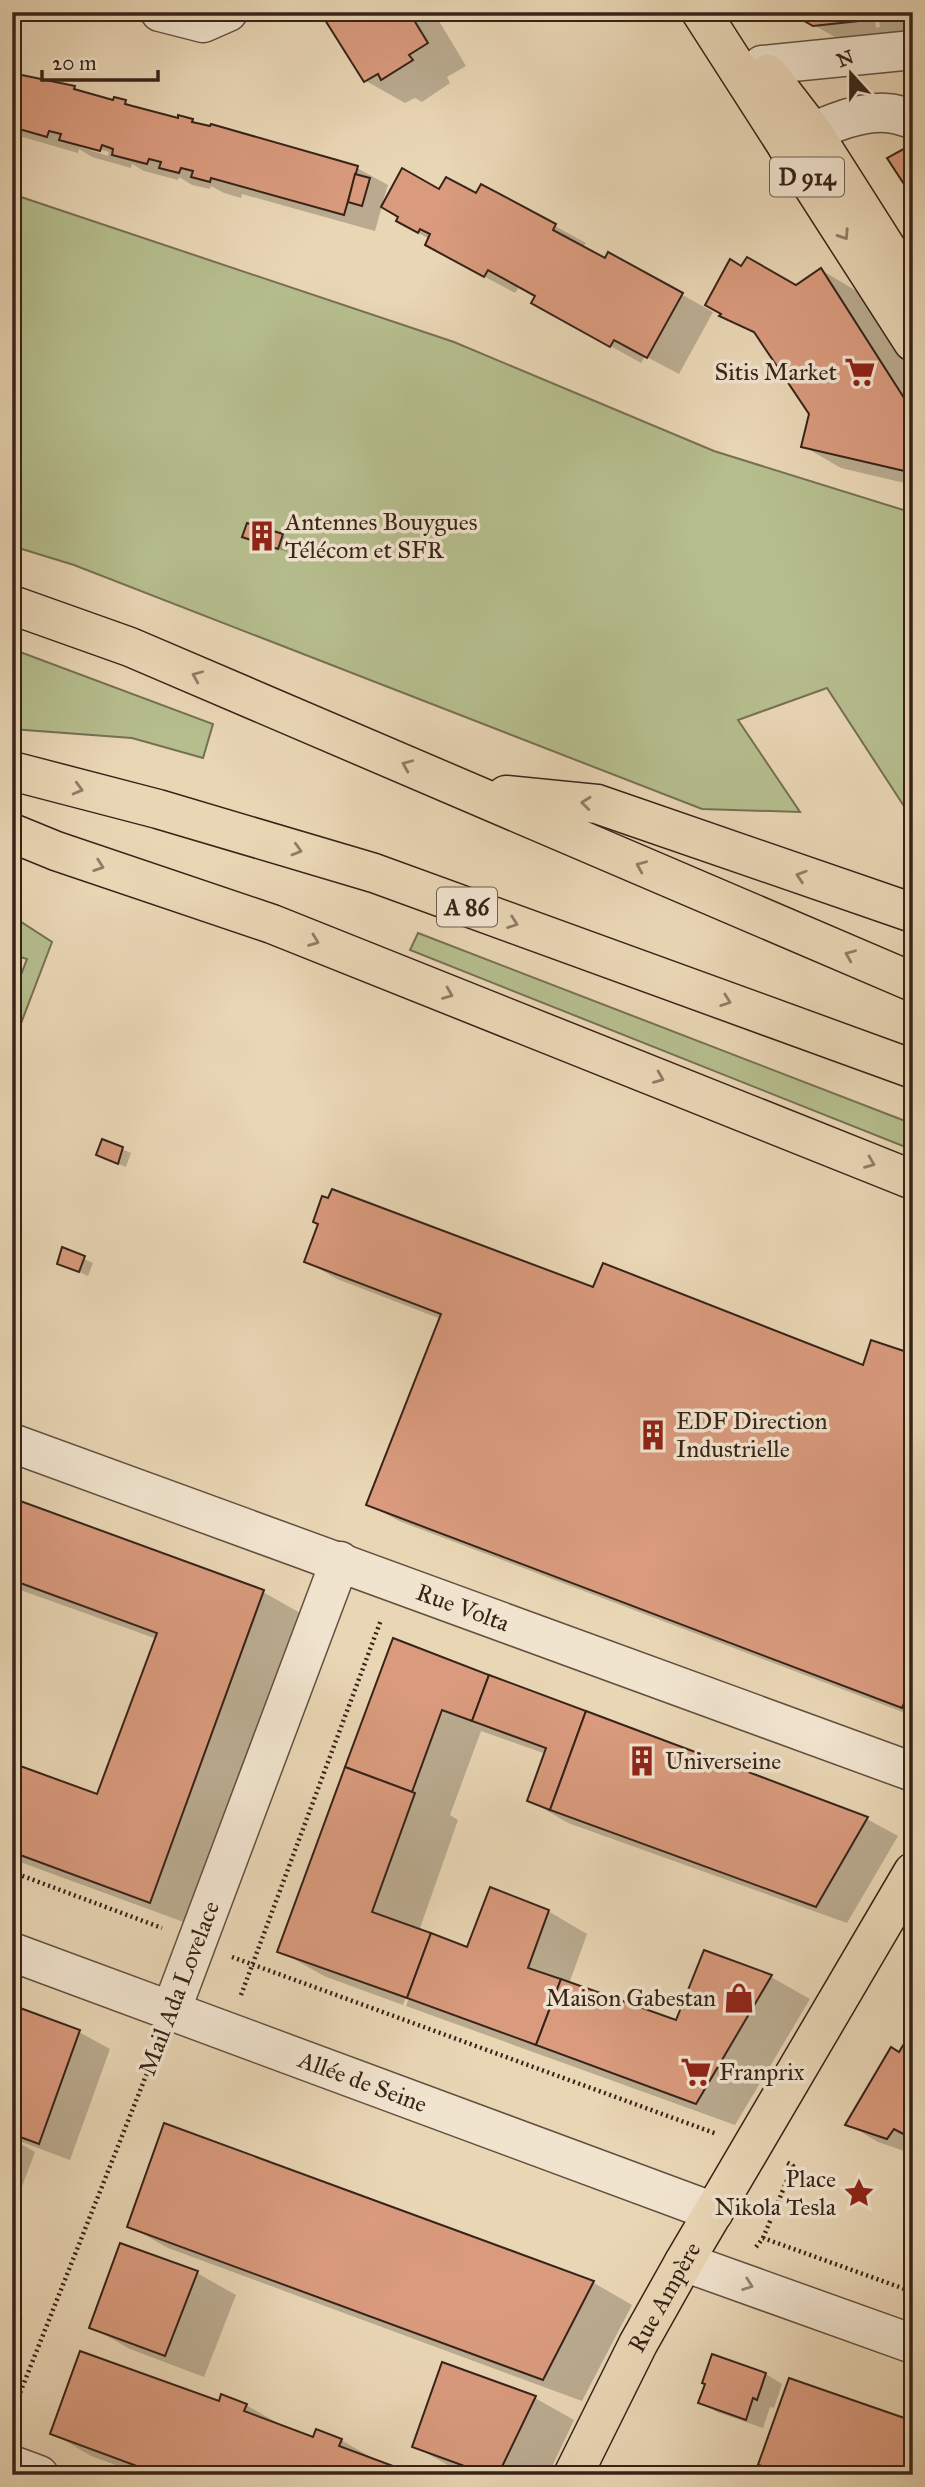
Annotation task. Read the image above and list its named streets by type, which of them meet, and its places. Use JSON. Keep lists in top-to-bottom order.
{
  "streets": {
    "main road": ["D 914", "A 86", "Rue Ampère"],
    "street": ["Rue Volta", "Mail Ada Lovelace", "Allée de Seine"]
  },
  "crossings": [
    ["Rue Volta", "Mail Ada Lovelace"],
    ["Mail Ada Lovelace", "Allée de Seine"],
    ["Allée de Seine", "Rue Ampère"]
  ],
  "places": {
    "supermarket": ["Sitis Market", "Franprix"],
    "building": ["Antennes Bouygues Télécom et SFR", "EDF Direction Industrielle", "Universeine"],
    "shop": ["Maison Gabestan"],
    "place": ["Place Nikola Tesla"]
  },
  "scale_bar": "20 m",
  "north": "top"
}
